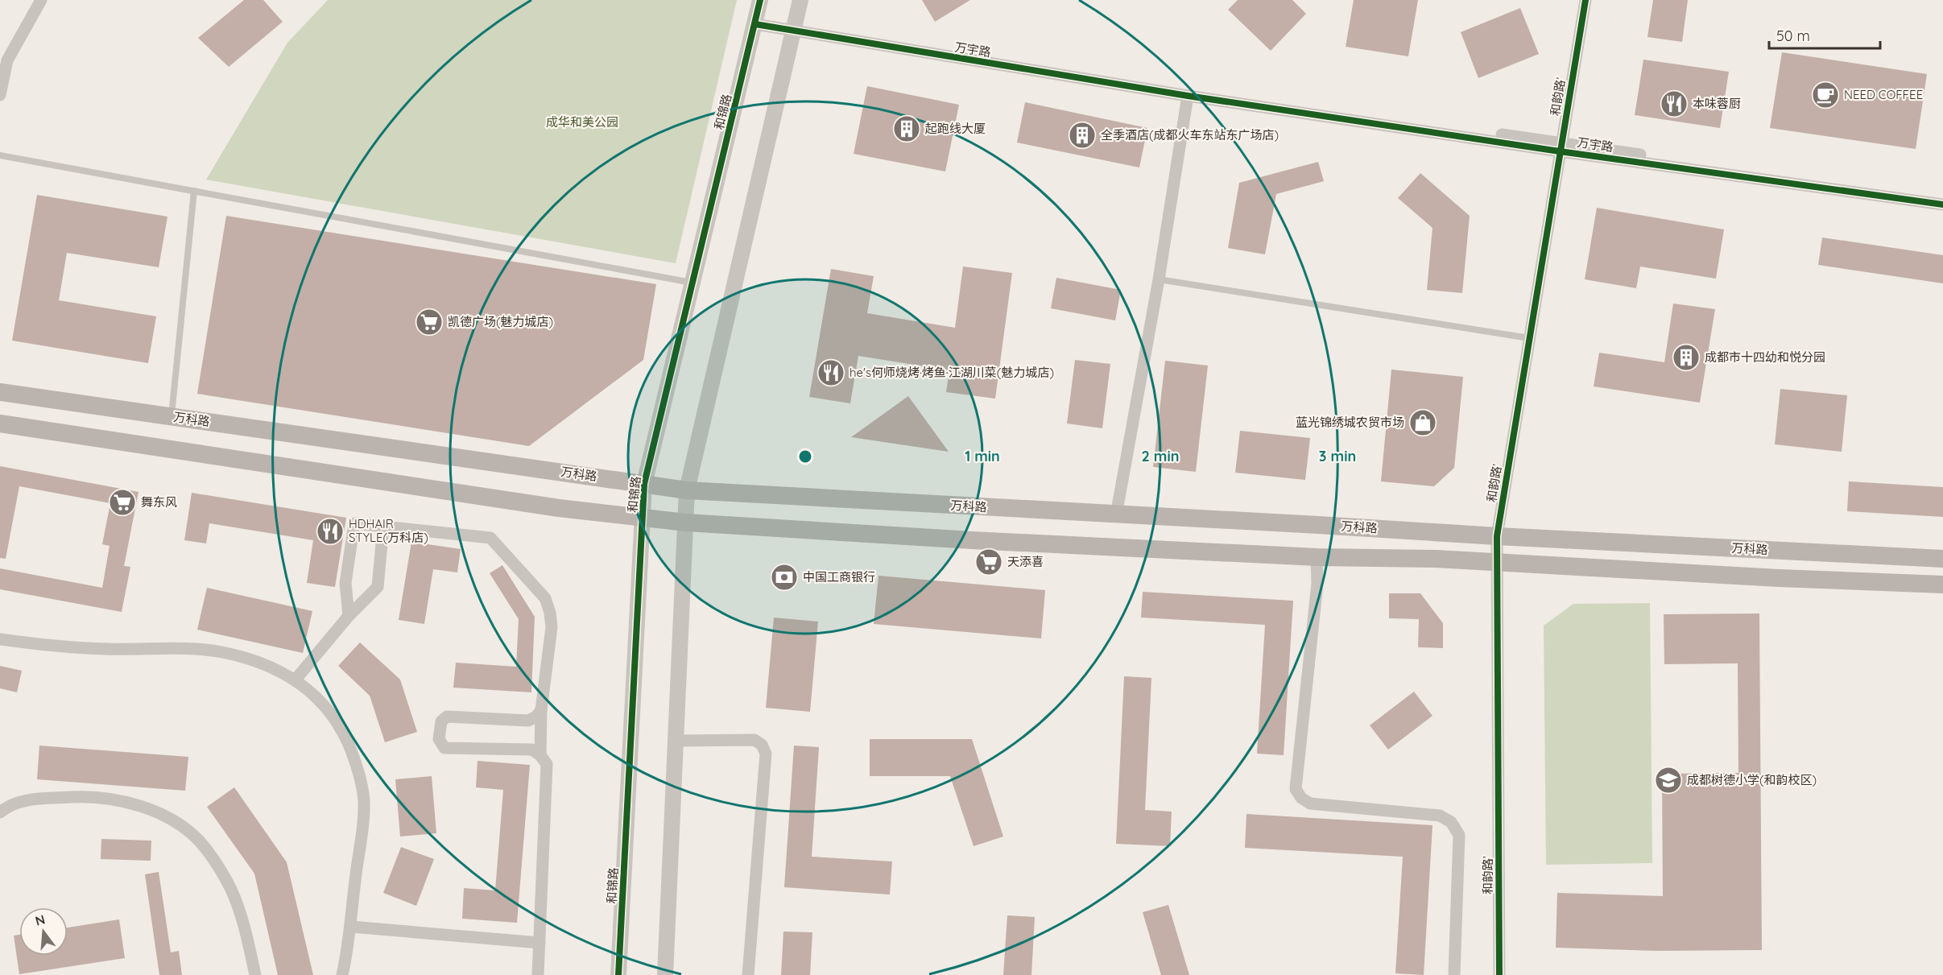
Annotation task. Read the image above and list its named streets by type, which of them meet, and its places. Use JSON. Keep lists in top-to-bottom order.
{
  "streets": {
    "main road": ["万科路"],
    "street": ["万宇路", "和韵路’", "和锦路"]
  },
  "crossings": [
    ["万宇路", "和韵路’"],
    ["万宇路", "和锦路"],
    ["和韵路’", "万科路"],
    ["和锦路", "万科路"]
  ],
  "parks": ["成华和美公园"],
  "places": {
    "cafe": ["NEED COFFEE"],
    "restaurant": ["本味蓉厨", "he's何师烧烤·烤鱼·江湖川菜(魅力城店)", "HDHAIR STYLE(万科店)"],
    "building": ["起跑线大厦", "全季酒店(成都火车东站东广场店)", "成都市十四幼和悦分园"],
    "supermarket": ["凯德广场(魅力城店)", "舞东风", "天添喜"],
    "shop": ["蓝光锦绣城农贸市场"],
    "bank": ["中国工商银行"],
    "school or university": ["成都树德小学(和韵校区)"]
  },
  "scale_bar": "50 m",
  "north": "top",
  "rings": ["1 min", "2 min", "3 min"]
}
